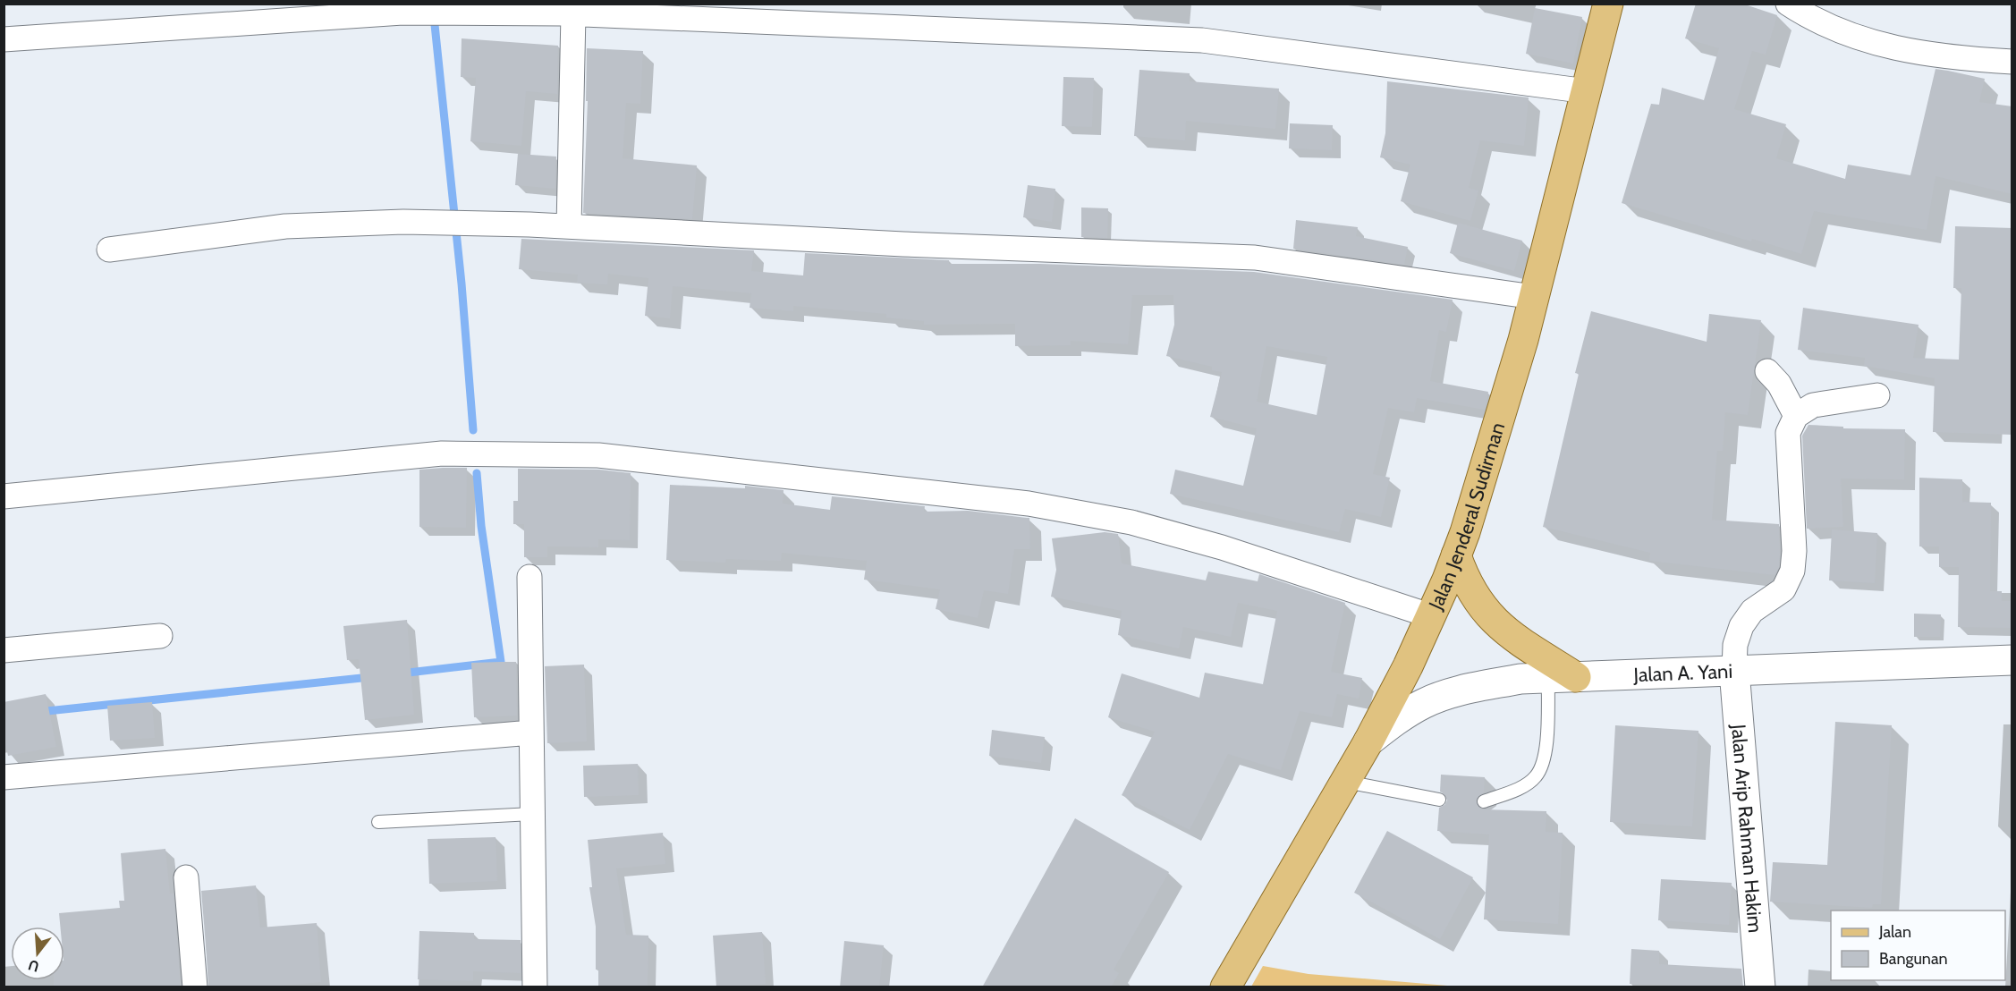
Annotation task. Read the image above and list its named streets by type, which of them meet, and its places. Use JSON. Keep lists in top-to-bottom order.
{
  "streets": {
    "main road": ["Jalan Jenderal Sudirman"],
    "street": ["Jalan A. Yani", "Jalan Arip Rahman Hakim"]
  },
  "crossings": [
    ["Jalan Jenderal Sudirman", "Jalan A. Yani"],
    ["Jalan A. Yani", "Jalan Arip Rahman Hakim"]
  ],
  "legend": ["Jalan", "Bangunan"],
  "north": "bottom"
}
